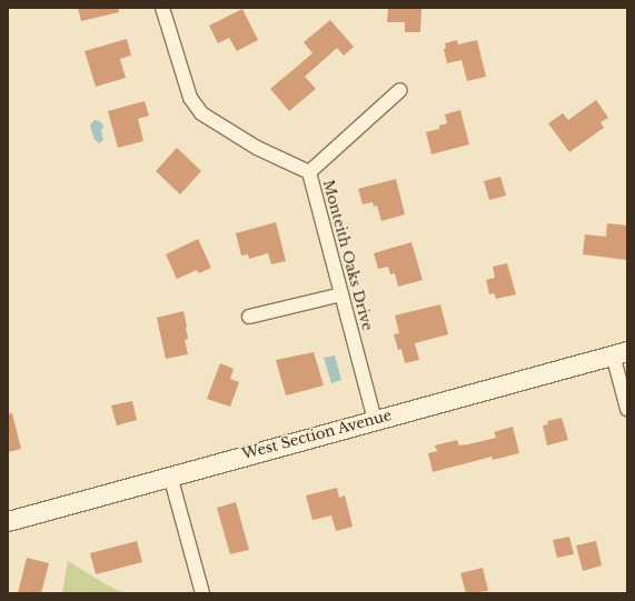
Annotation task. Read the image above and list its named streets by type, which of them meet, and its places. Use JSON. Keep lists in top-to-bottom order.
{
  "streets": {
    "street": ["Monteith Oaks Drive", "West Section Avenue"]
  },
  "crossings": [
    ["Monteith Oaks Drive", "West Section Avenue"]
  ]
}
